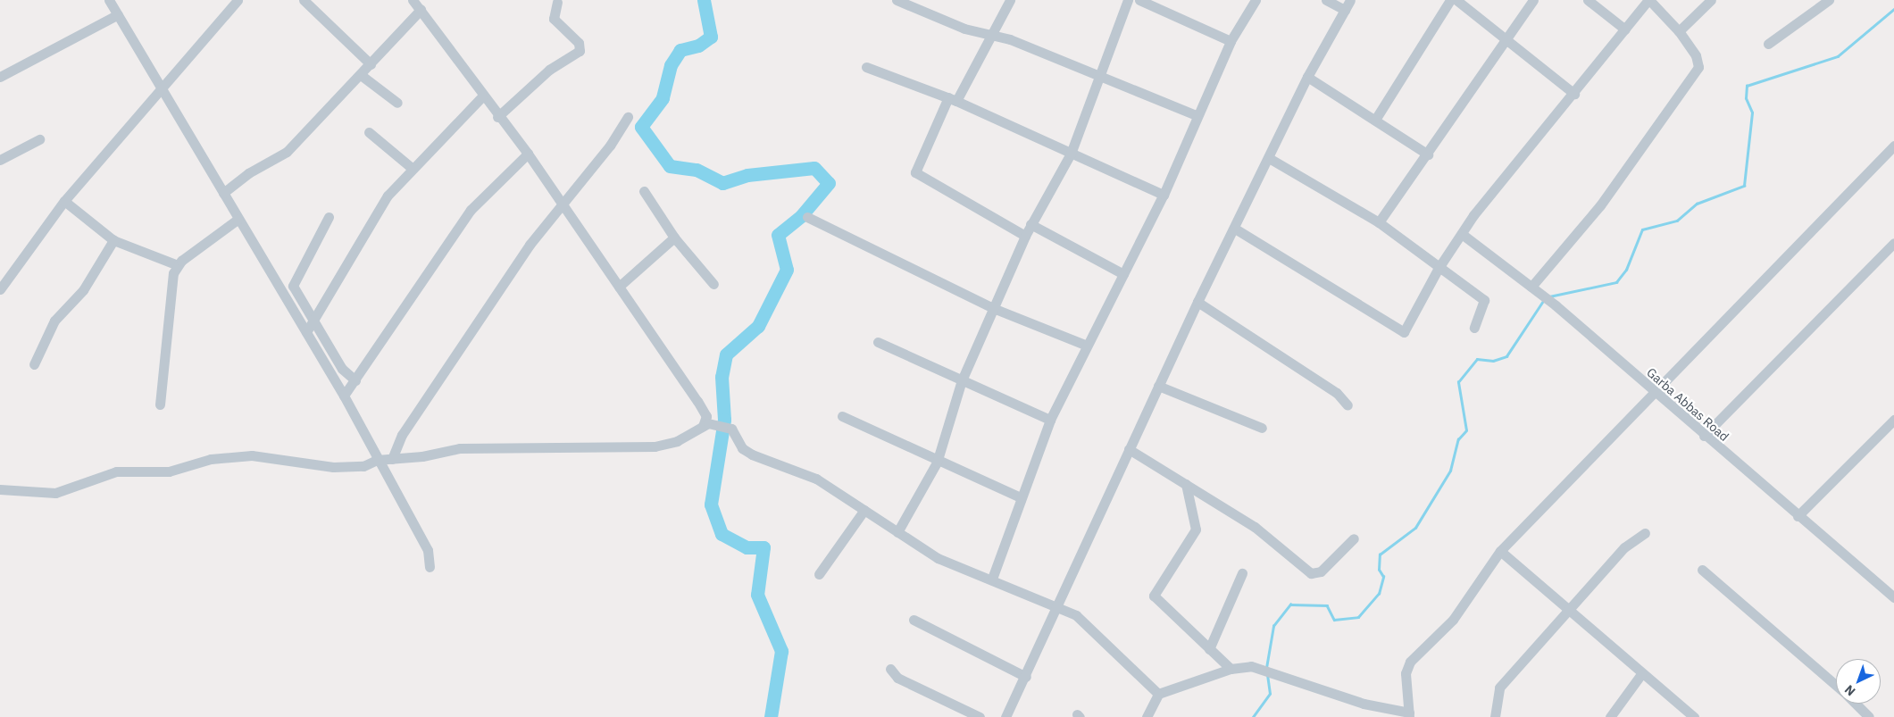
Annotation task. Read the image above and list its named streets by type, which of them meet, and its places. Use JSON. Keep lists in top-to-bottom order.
{
  "streets": {
    "street": ["Garba Abbas Road"]
  },
  "north": "bottom left"
}
